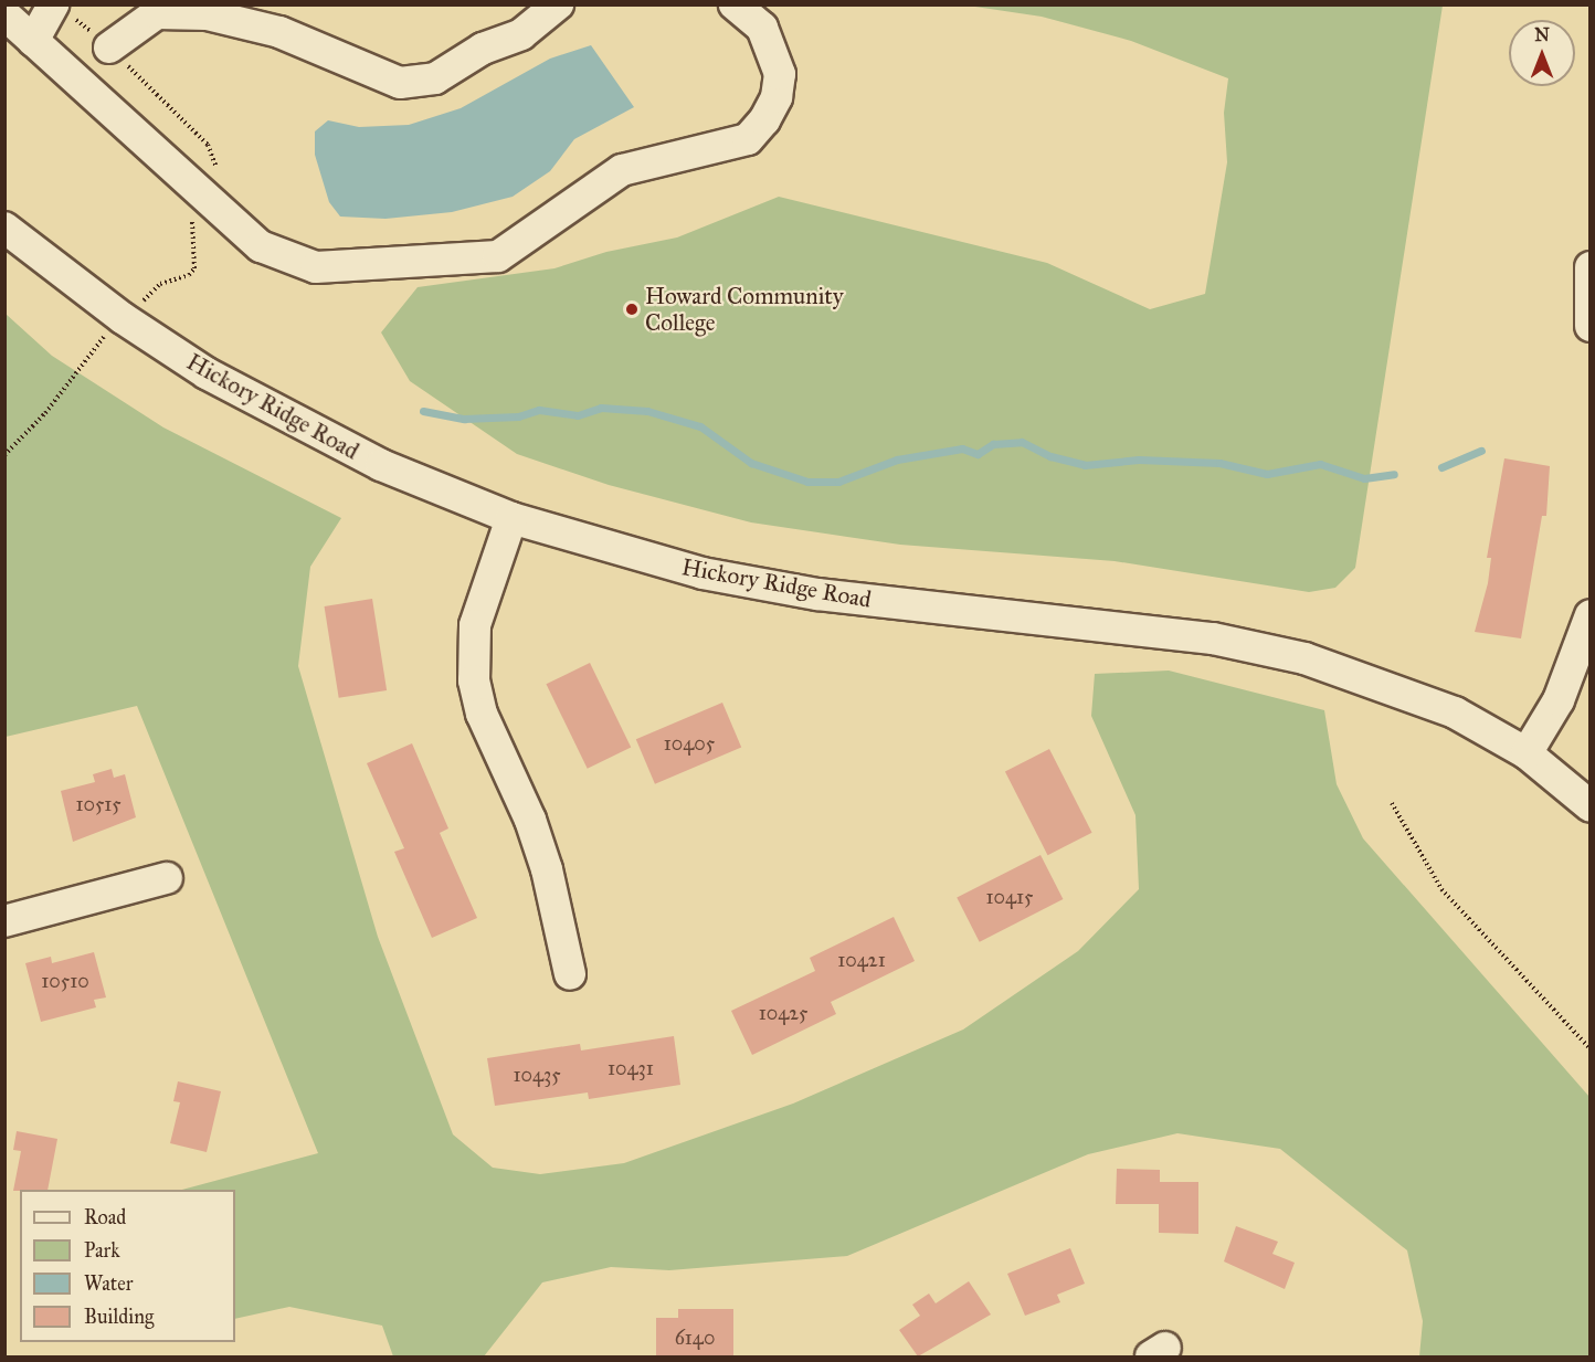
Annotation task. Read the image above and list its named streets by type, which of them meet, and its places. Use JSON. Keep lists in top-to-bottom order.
{
  "streets": {
    "street": ["Hickory Ridge Road"]
  },
  "places": ["Howard Community College"],
  "house_numbers": [
    "10405",
    "10515",
    "10415",
    "10421",
    "10510",
    "10425",
    "10431",
    "10435",
    "6140"
  ],
  "legend": [
    "Road",
    "Park",
    "Water",
    "Building"
  ],
  "north": "top"
}
